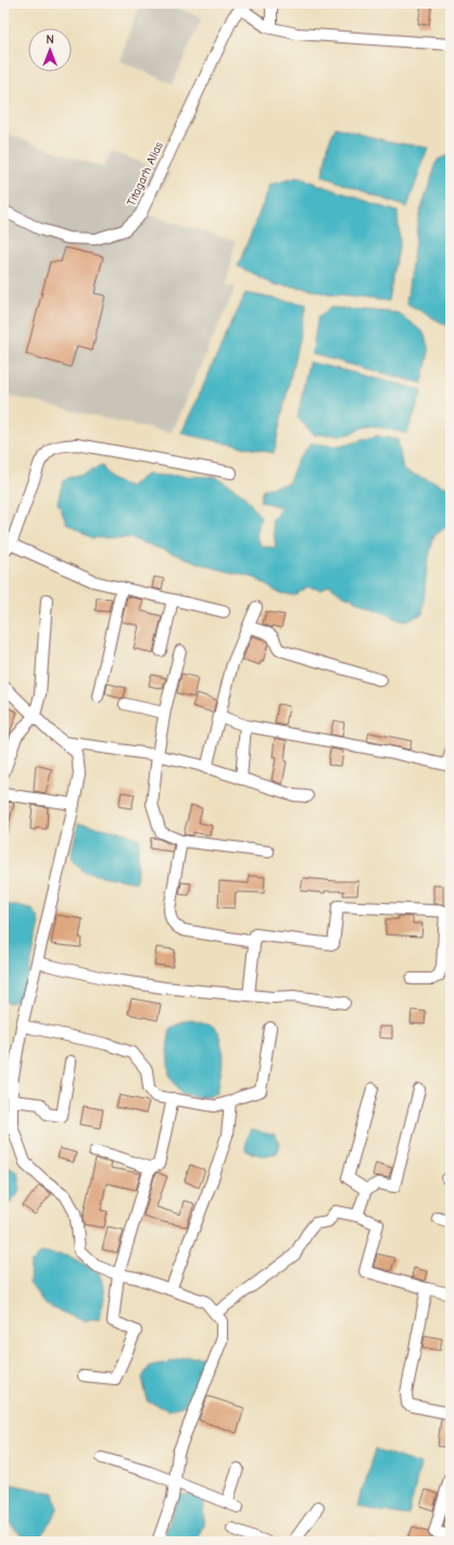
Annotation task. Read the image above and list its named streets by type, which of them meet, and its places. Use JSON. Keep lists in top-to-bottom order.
{
  "streets": {
    "street": ["Titagarh Alias"]
  },
  "north": "top"
}
